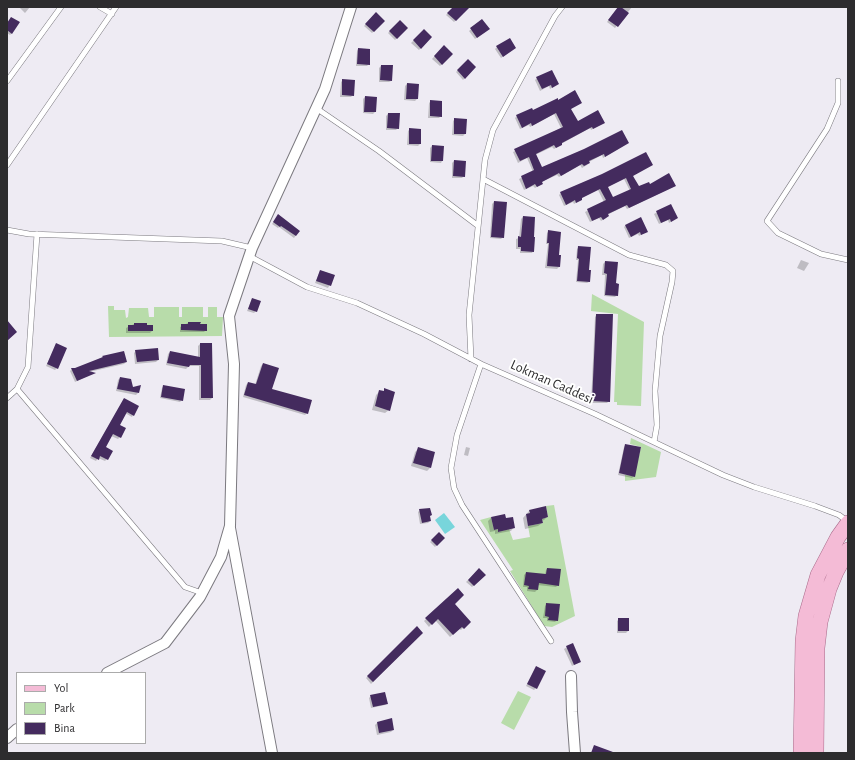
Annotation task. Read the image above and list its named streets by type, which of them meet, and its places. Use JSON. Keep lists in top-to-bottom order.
{
  "streets": {
    "lane": ["Lokman Caddesi"]
  },
  "legend": ["Yol", "Park", "Bina"]
}
